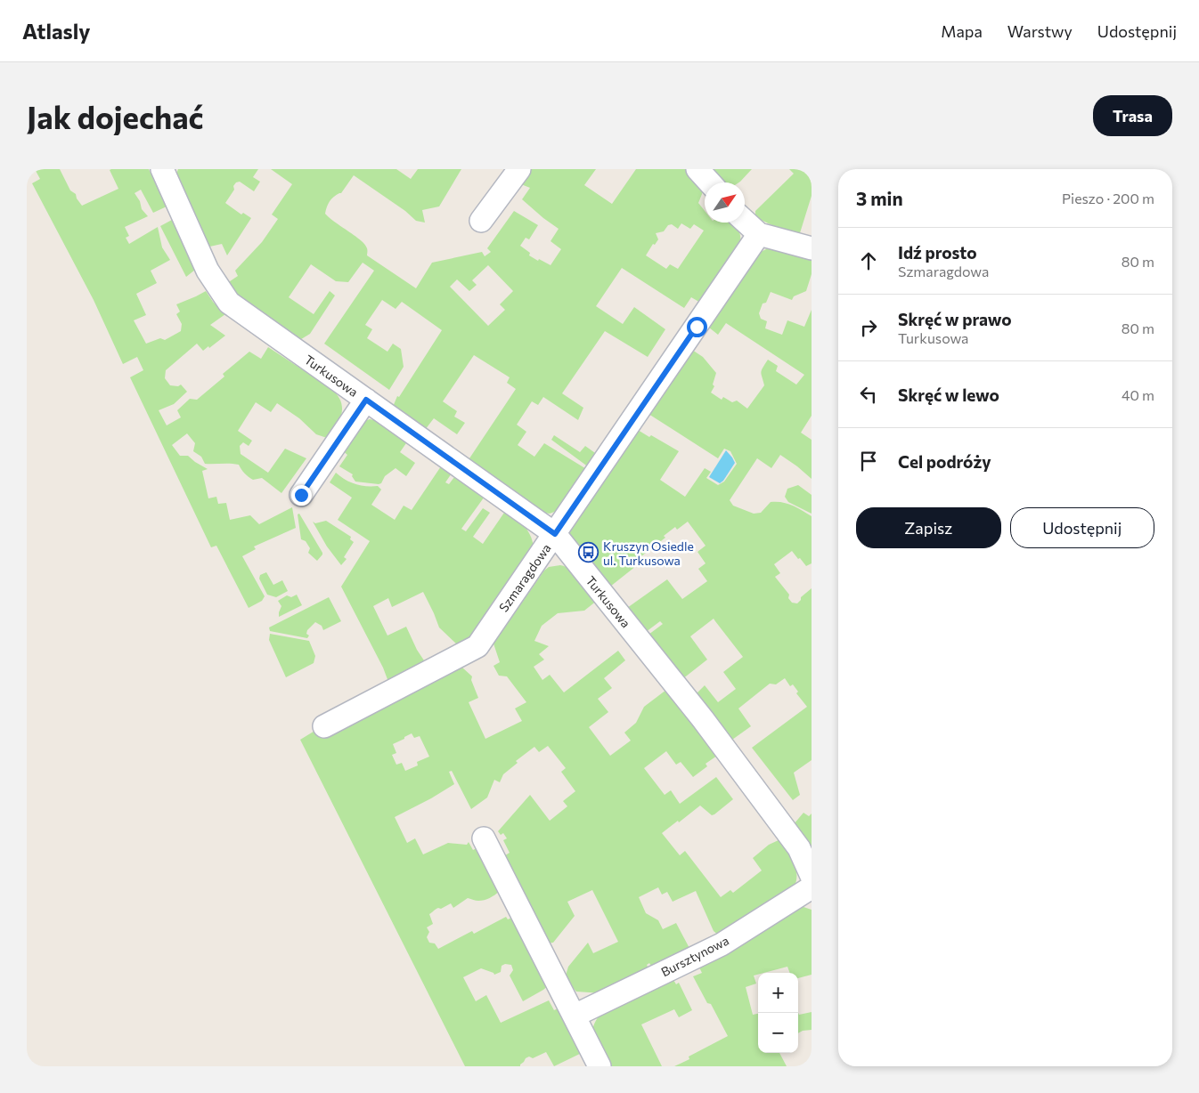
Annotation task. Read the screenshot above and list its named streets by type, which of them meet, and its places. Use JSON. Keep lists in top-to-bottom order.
{
  "streets": {
    "street": ["Turkusowa", "Szmaragdowa", "Bursztynowa"]
  },
  "crossings": [
    ["Turkusowa", "Szmaragdowa"]
  ],
  "places": {
    "bus stop": ["Kruszyn Osiedle ul. Turkusowa"]
  },
  "north": "top right",
  "page": {
    "header": "Atlasly",
    "nav": ["Mapa", "Warstwy", "Udostępnij"],
    "buttons": [
      "Trasa",
      ["Zapisz", "Udostępnij"]
    ],
    "title": "Jak dojechać",
    "heading": ["3 min", "Pieszo · 200 m"],
    "list": [
      ["Idź prosto", "Szmaragdowa", "80 m"],
      ["Skręć w prawo", "Turkusowa", "80 m"],
      ["Skręć w lewo", "40 m"],
      "Cel podróży"
    ],
    "map_buttons": ["+", "−"]
  }
}
